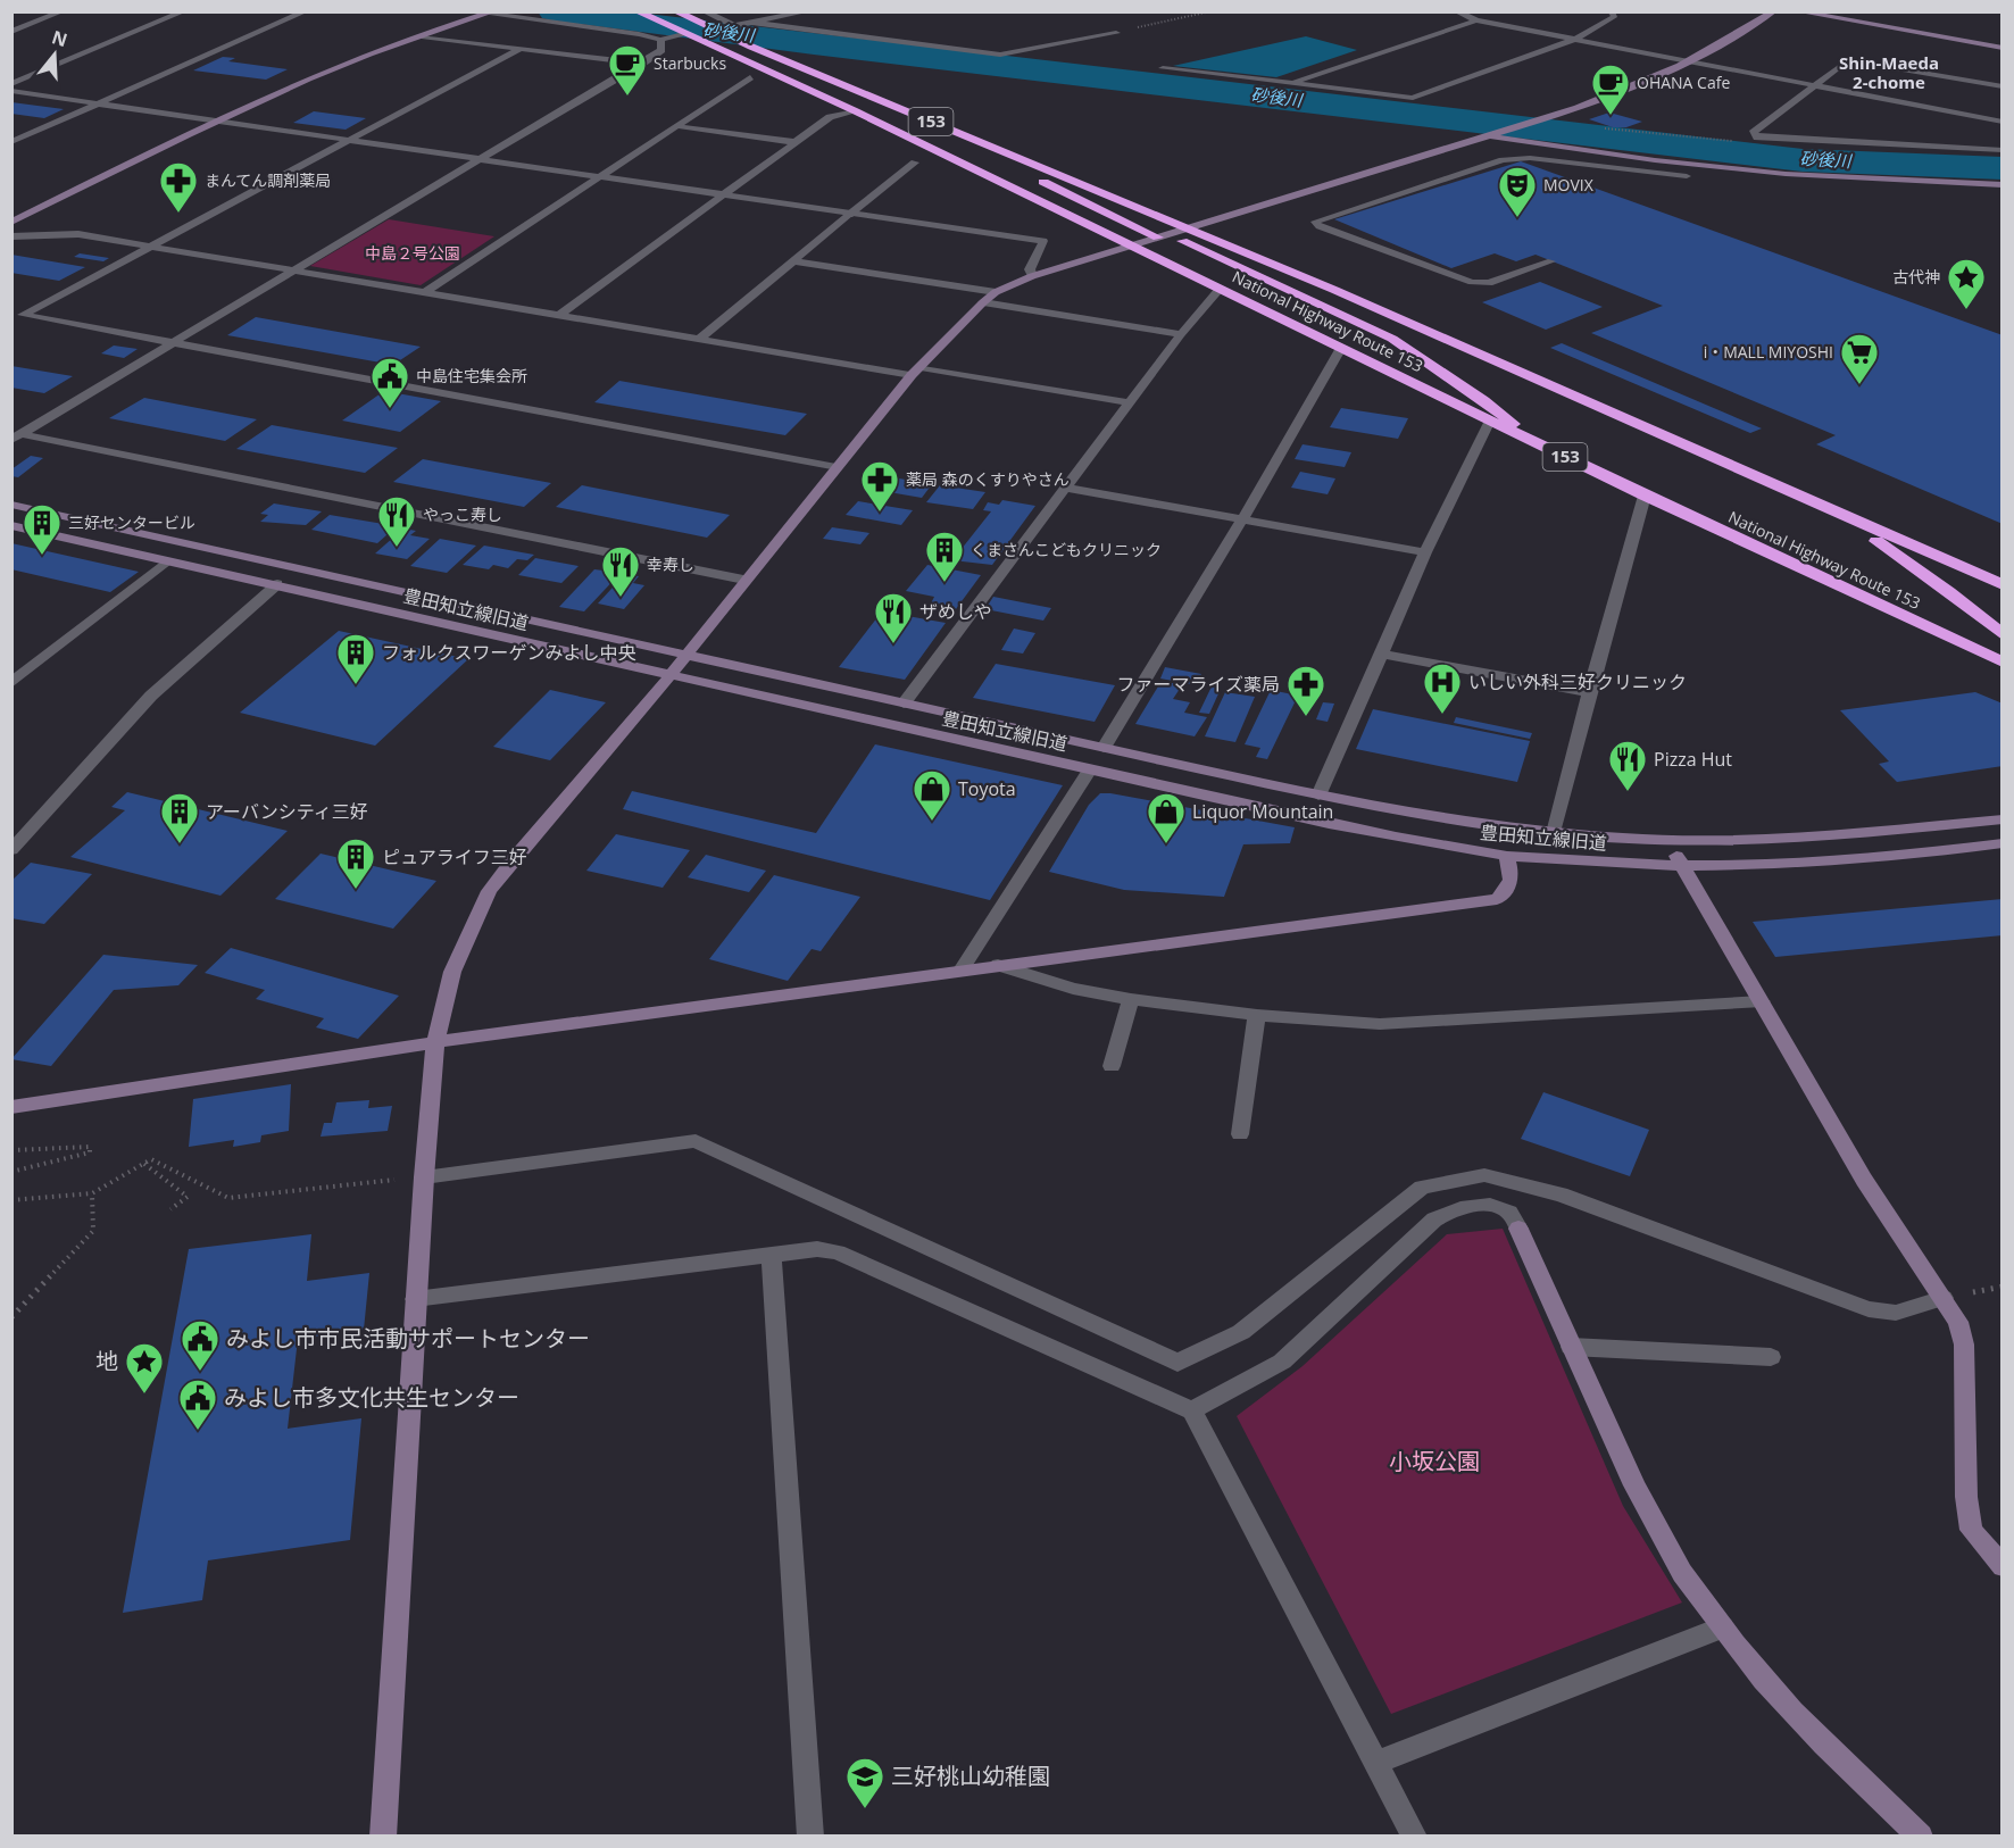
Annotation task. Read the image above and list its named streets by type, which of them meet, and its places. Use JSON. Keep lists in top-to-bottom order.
{
  "streets": {
    "highway": ["153", "National Highway Route 153"],
    "street": ["豊田知立線旧道"]
  },
  "crossings": [
    ["153", "National Highway Route 153"]
  ],
  "districts": ["Shin-Maeda 2-chome"],
  "water": ["砂後川"],
  "parks": ["中島２号公園", "小坂公園"],
  "places": {
    "cafe": ["Starbucks", "OHANA Cafe"],
    "pharmacy": ["まんてん調剤薬局", "薬局 森のくすりやさん", "ファーマライズ薬局"],
    "theatre": ["MOVIX"],
    "place": ["古代神", "地"],
    "supermarket": ["i・MALL MIYOSHI"],
    "public building": ["中島住宅集会所", "みよし市市民活動サポートセンター", "みよし市多文化共生センター"],
    "restaurant": [
      "やっこ寿し",
      "幸寿し",
      "ザめしや",
      "Pizza Hut"
    ],
    "building": [
      "三好センタービル",
      "くまさんこどもクリニック",
      "フォルクスワーゲンみよし中央",
      "アーバンシティ三好",
      "ピュアライフ三好"
    ],
    "hospital": ["いしい外科三好クリニック"],
    "shop": ["Toyota", "Liquor Mountain"],
    "school or university": ["三好桃山幼稚園"]
  },
  "north": "top"
}
